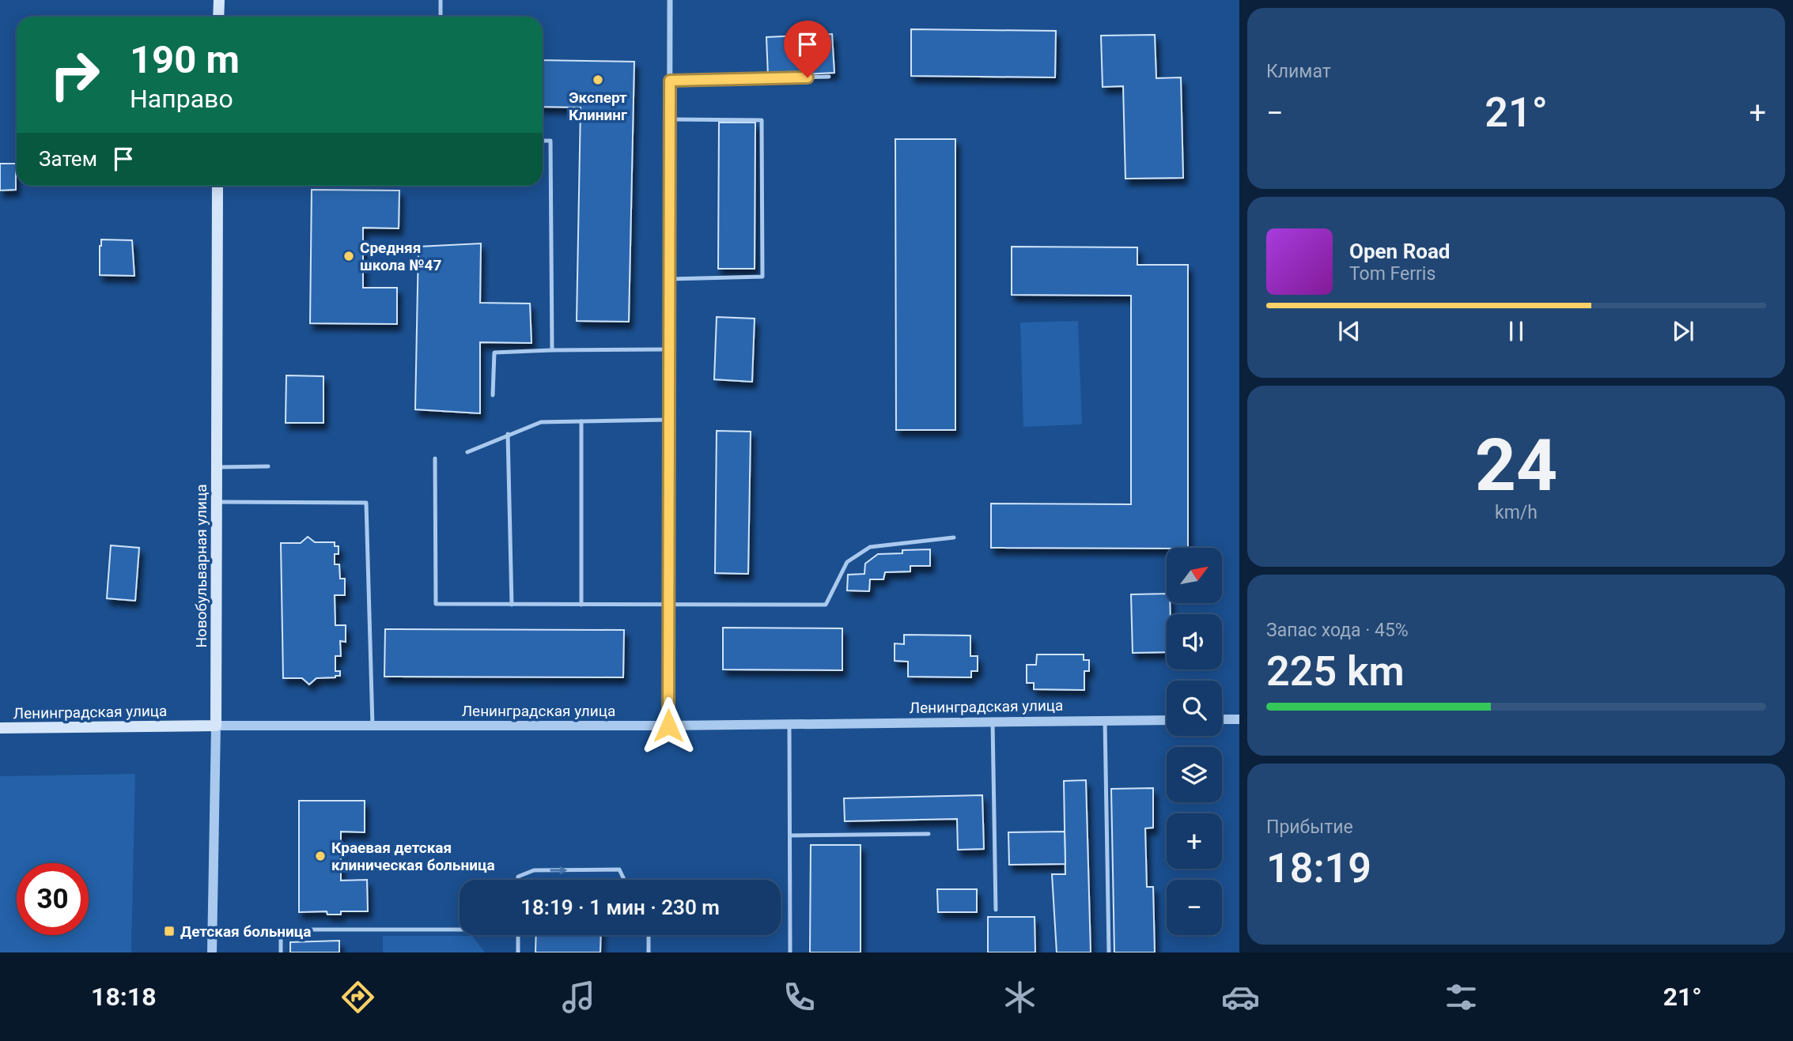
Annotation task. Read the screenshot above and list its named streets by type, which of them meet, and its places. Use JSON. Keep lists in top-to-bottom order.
{
  "streets": {
    "main road": ["Новобульварная улица", "Ленинградская улица"]
  },
  "crossings": [
    ["Новобульварная улица", "Ленинградская улица"]
  ],
  "places": {
    "other": ["Эксперт Клининг", "Средняя школа №47", "Краевая детская клиническая больница"],
    "transit": ["Детская больница"]
  },
  "north": "top right",
  "page": {
    "tile": [
      "Климат",
      ["24", "km/h"],
      ["Запас хода · 45%", "225 km"],
      ["Прибытие", "18:19"]
    ],
    "turn": ["190 m", "Направо"],
    "heat": ["−", "21°", "+"],
    "then": "Затем",
    "song": ["Open Road", "Tom Ferris"],
    "map_buttons": ["+", "−"],
    "limit": "30",
    "trip": "18:19 · 1 мин · 230 m",
    "tabs": ["18:18", "21°"]
  }
}
